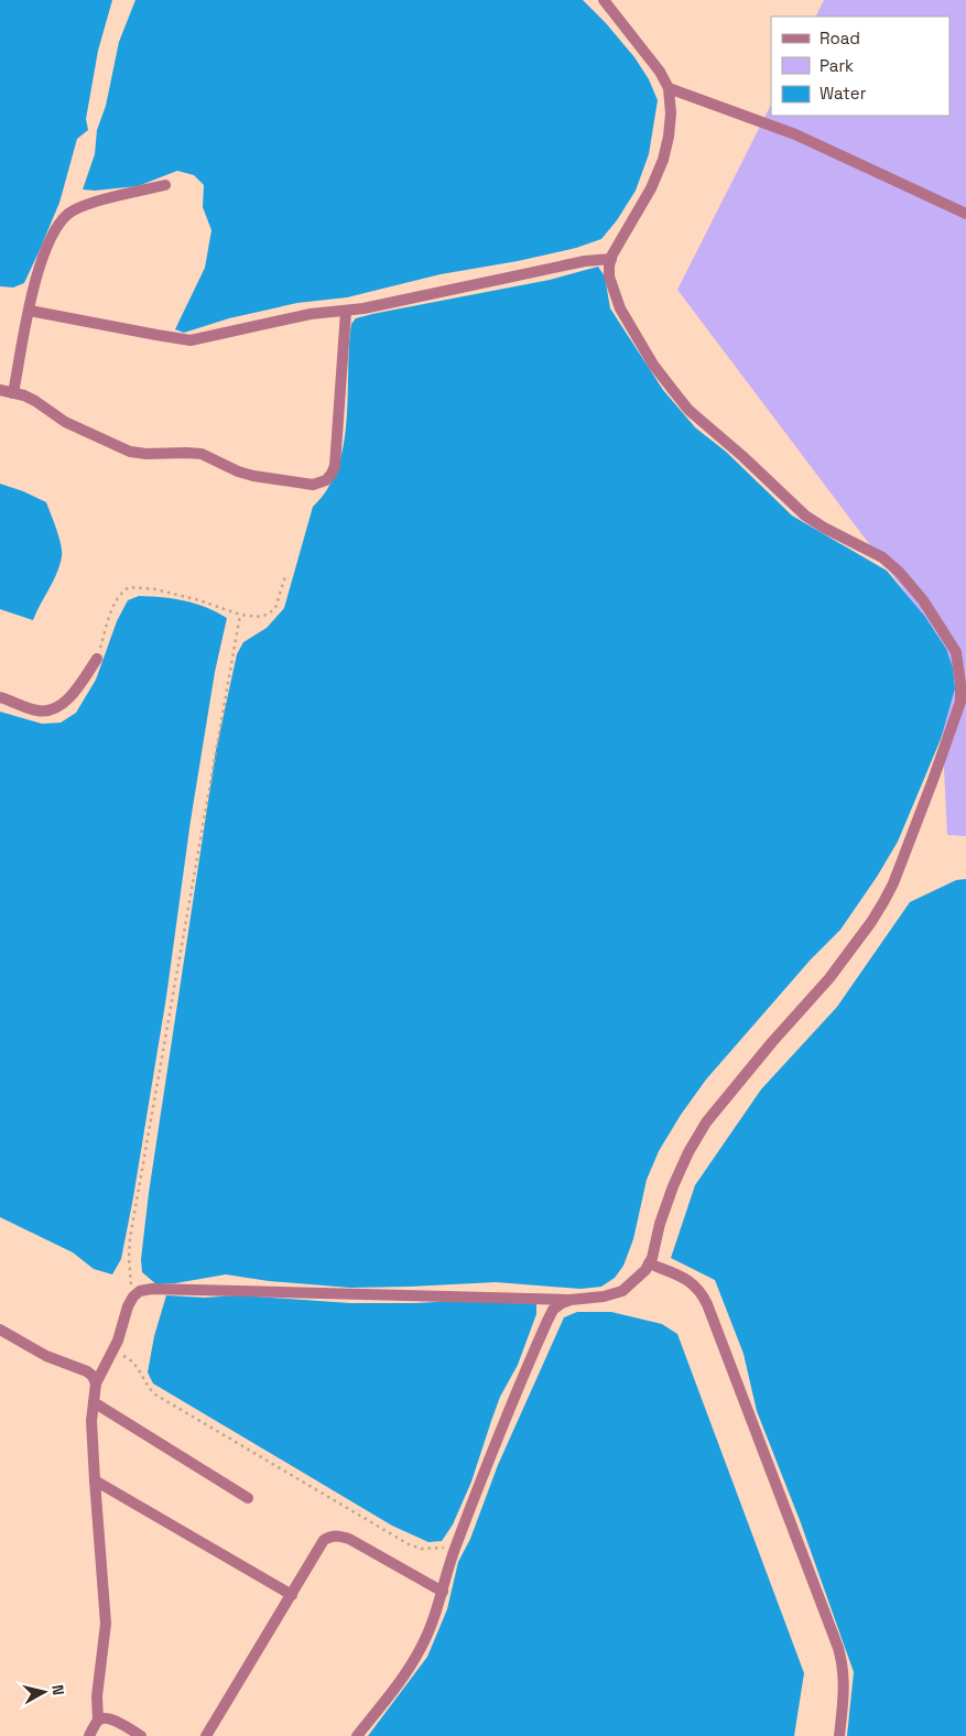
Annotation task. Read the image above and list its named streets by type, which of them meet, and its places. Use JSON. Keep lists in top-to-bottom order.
{
  "legend": ["Road", "Park", "Water"],
  "north": "right"
}
